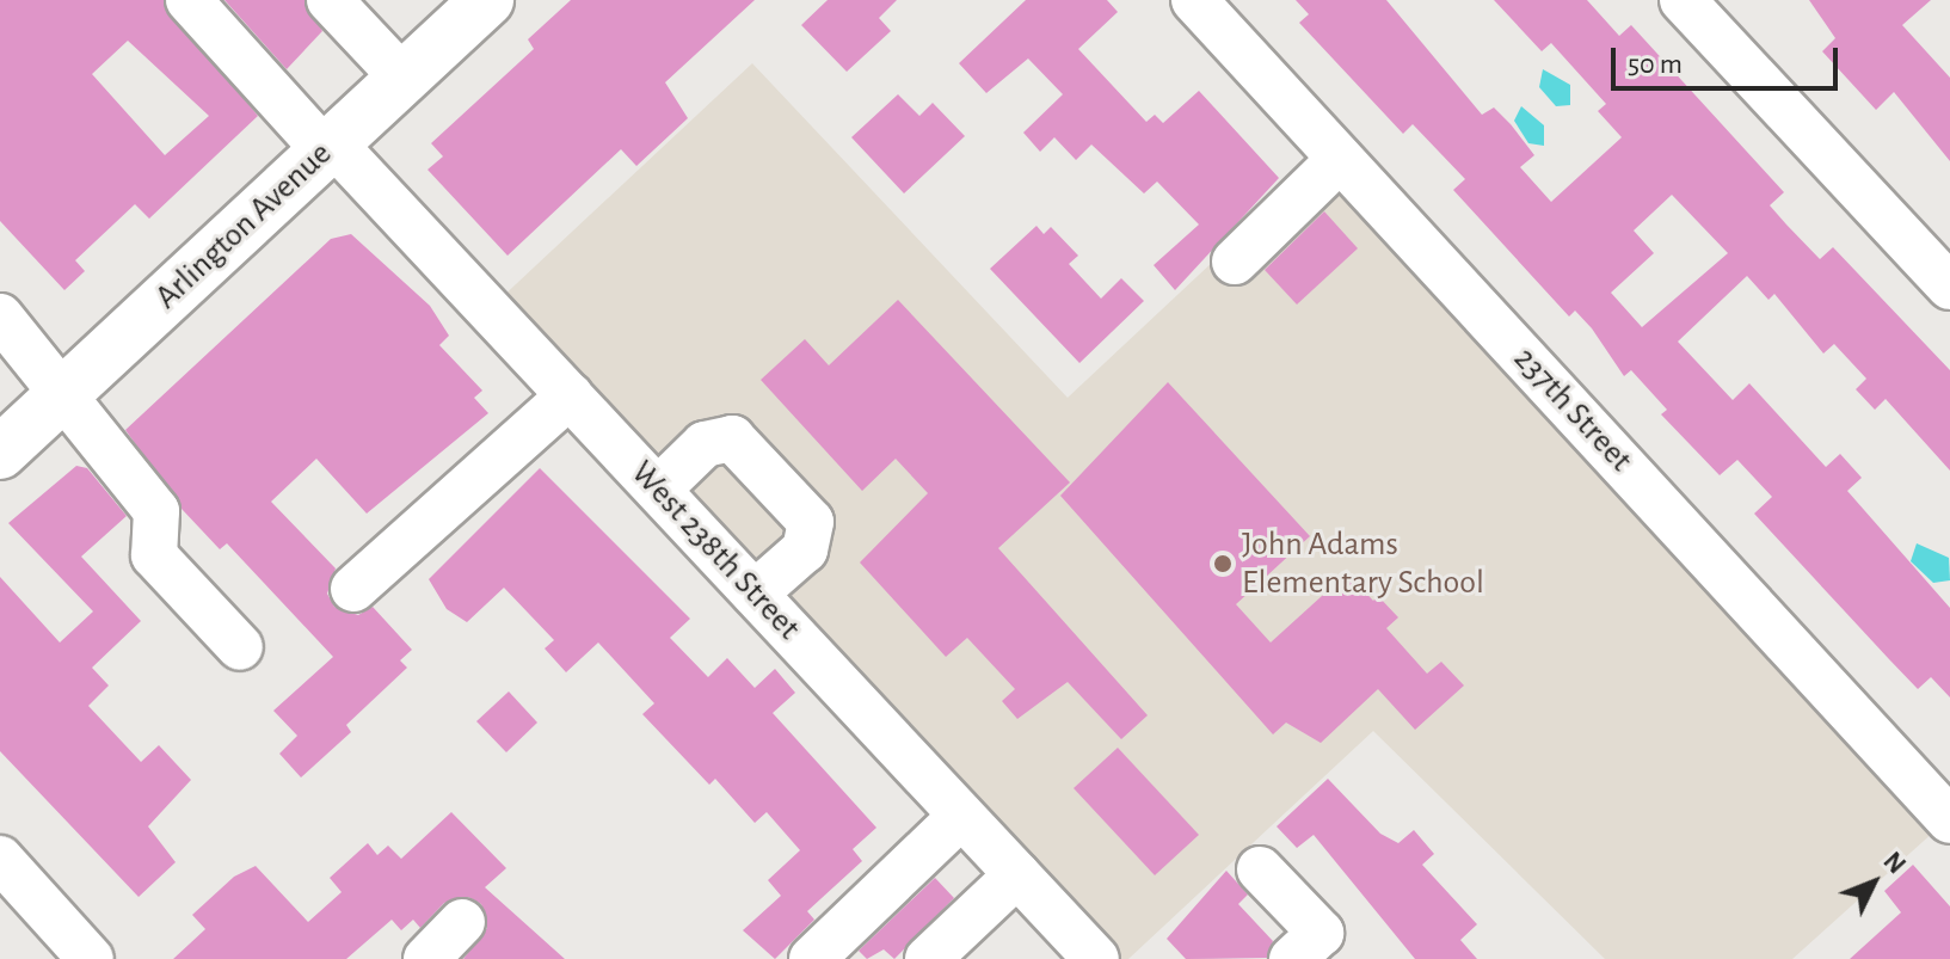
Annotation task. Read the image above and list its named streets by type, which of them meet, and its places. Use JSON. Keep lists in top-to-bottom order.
{
  "streets": {
    "main road": ["Arlington Avenue"],
    "street": ["237th Street", "West 238th Street"]
  },
  "crossings": [
    ["Arlington Avenue", "West 238th Street"]
  ],
  "places": ["John Adams Elementary School"],
  "scale_bar": "50 m",
  "north": "top right"
}
